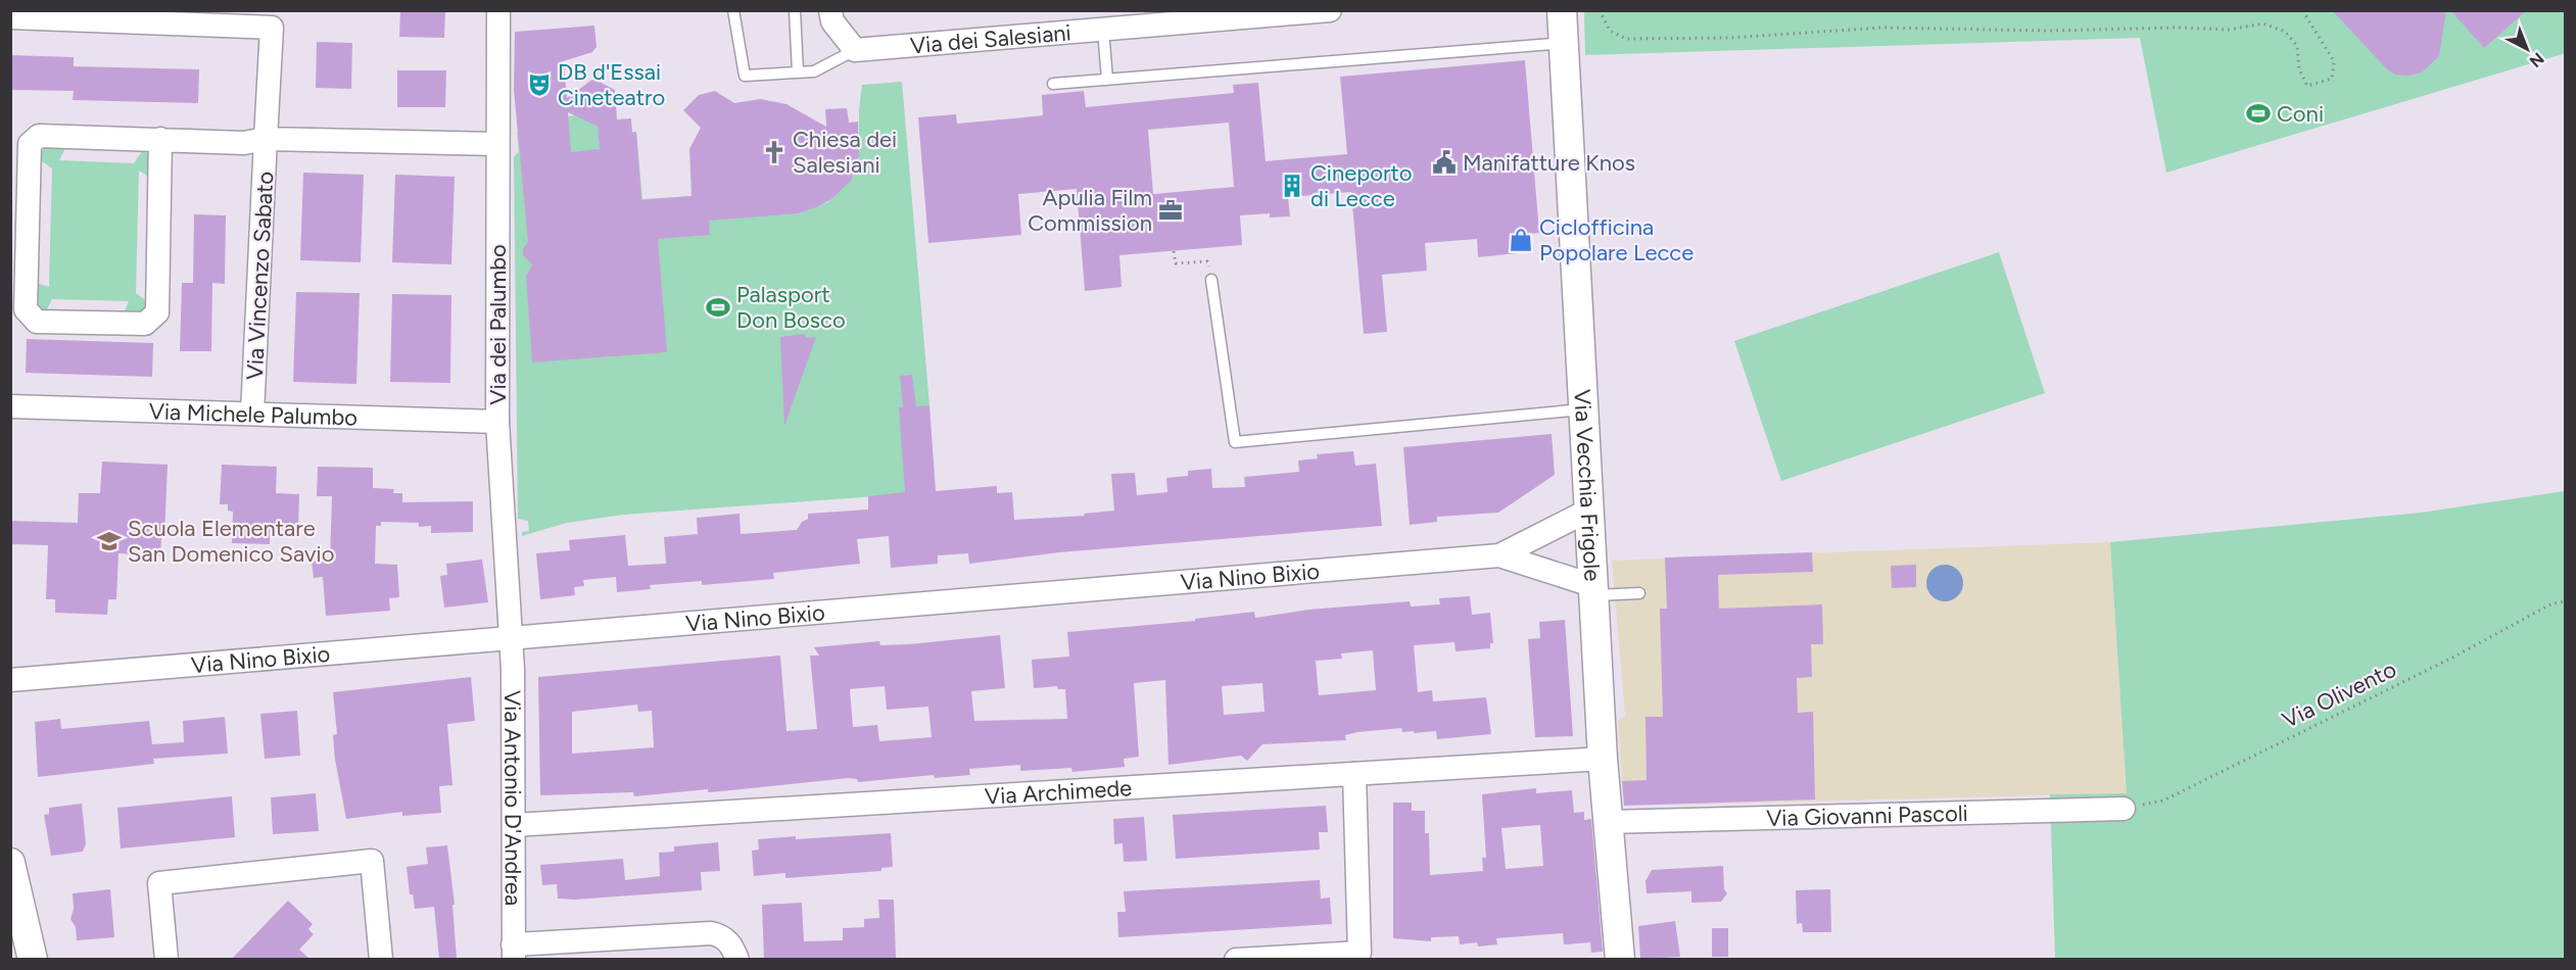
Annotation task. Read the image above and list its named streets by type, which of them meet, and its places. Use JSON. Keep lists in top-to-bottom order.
{
  "streets": {
    "street": [
      "Via dei Salesiani",
      "Via Vincenzo Sabato",
      "Via dei Palumbo",
      "Via Michele Palumbo",
      "Via Vecchia Frigole",
      "Via Nino Bixio",
      "Via Archimede",
      "Via Antonio D'Andrea",
      "Via Giovanni Pascoli"
    ],
    "path": ["Via Olivento"]
  },
  "crossings": [
    ["Via Vincenzo Sabato", "Via Michele Palumbo"],
    ["Via dei Palumbo", "Via Michele Palumbo"],
    ["Via dei Palumbo", "Via Nino Bixio"],
    ["Via dei Palumbo", "Via Antonio D'Andrea"],
    ["Via Vecchia Frigole", "Via Nino Bixio"],
    ["Via Vecchia Frigole", "Via Archimede"],
    ["Via Vecchia Frigole", "Via Giovanni Pascoli"],
    ["Via Nino Bixio", "Via Antonio D'Andrea"],
    ["Via Olivento", "Via Giovanni Pascoli"],
    ["Via Archimede", "Via Antonio D'Andrea"]
  ],
  "places": {
    "theatre": ["DB d'Essai Cineteatro"],
    "sports": ["Coni", "Palasport Don Bosco"],
    "church": ["Chiesa dei Salesiani"],
    "public building": ["Manifatture Knos"],
    "building": ["Cineporto di Lecce"],
    "office": ["Apulia Film Commission"],
    "shop": ["Ciclofficina Popolare Lecce"],
    "school or university": ["Scuola Elementare San Domenico Savio"]
  },
  "north": "bottom right"
}
